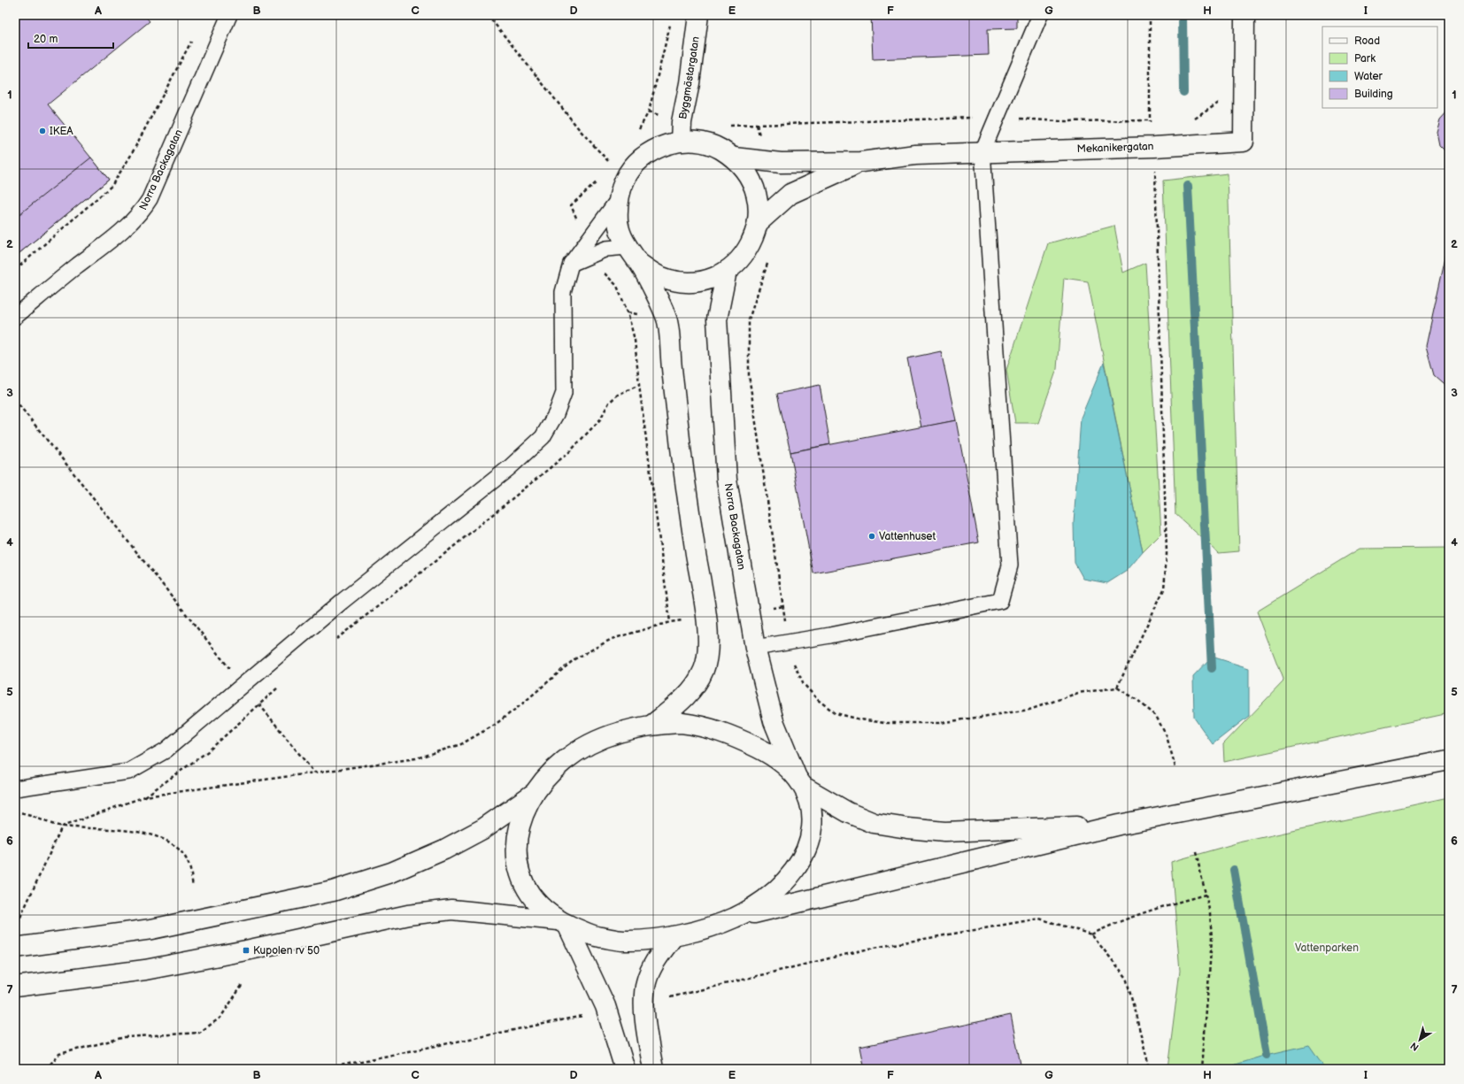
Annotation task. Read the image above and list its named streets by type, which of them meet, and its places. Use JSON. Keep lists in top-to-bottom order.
{
  "streets": {
    "main road": ["Byggmästargatan", "Mekanikergatan", "Norra Backagatan"]
  },
  "parks": ["Vattenparken"],
  "places": {
    "other": ["IKEA", "Vattenhuset"],
    "transit": ["Kupolen rv 50"]
  },
  "legend": [
    "Road",
    "Park",
    "Water",
    "Building"
  ],
  "scale_bar": "20 m",
  "north": "bottom left",
  "grid": {
    "columns": [
      "A",
      "B",
      "C",
      "D",
      "E",
      "F",
      "G",
      "H",
      "I"
    ],
    "rows": [
      "1",
      "2",
      "3",
      "4",
      "5",
      "6",
      "7"
    ]
  }
}
